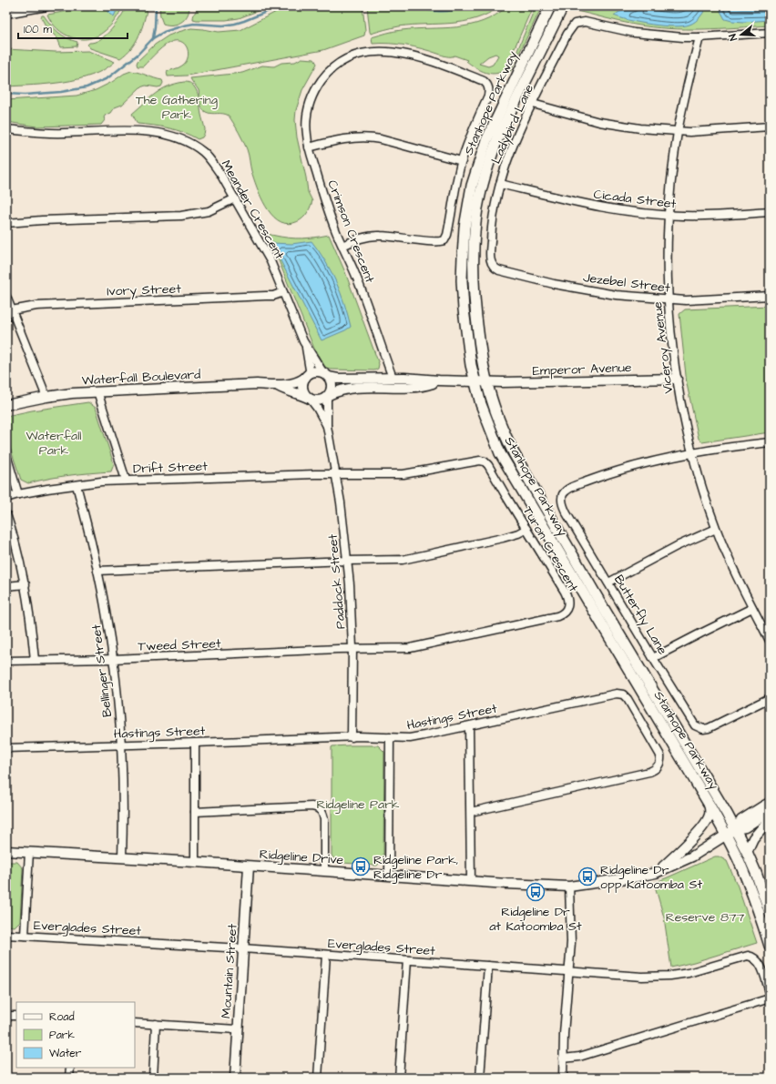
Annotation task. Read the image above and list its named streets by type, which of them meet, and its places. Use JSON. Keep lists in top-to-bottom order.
{
  "streets": {
    "main road": ["Stanhope Parkway"],
    "street": [
      "Ladybird Lane",
      "Cicada Street",
      "Meander Crescent",
      "Crimson Crescent",
      "Jezebel Street",
      "Ivory Street",
      "Viceroy Avenue",
      "Emperor Avenue",
      "Waterfall Boulevard",
      "Drift Street",
      "Turon Crescent",
      "Paddock Street",
      "Butterfly Lane",
      "Tweed Street",
      "Bellinger Street",
      "Hastings Street",
      "Ridgeline Drive",
      "Everglades Street",
      "Mountain Street"
    ]
  },
  "crossings": [
    ["Stanhope Parkway", "Emperor Avenue"],
    ["Stanhope Parkway", "Ridgeline Drive"],
    ["Ladybird Lane", "Cicada Street"],
    ["Ladybird Lane", "Jezebel Street"],
    ["Ladybird Lane", "Viceroy Avenue"],
    ["Cicada Street", "Viceroy Avenue"],
    ["Meander Crescent", "Ivory Street"],
    ["Meander Crescent", "Waterfall Boulevard"],
    ["Meander Crescent", "Paddock Street"],
    ["Jezebel Street", "Viceroy Avenue"],
    ["Viceroy Avenue", "Emperor Avenue"],
    ["Viceroy Avenue", "Butterfly Lane"],
    ["Waterfall Boulevard", "Paddock Street"],
    ["Drift Street", "Turon Crescent"],
    ["Drift Street", "Paddock Street"],
    ["Drift Street", "Bellinger Street"],
    ["Turon Crescent", "Paddock Street"],
    ["Turon Crescent", "Tweed Street"],
    ["Paddock Street", "Tweed Street"],
    ["Paddock Street", "Hastings Street"],
    ["Tweed Street", "Bellinger Street"],
    ["Bellinger Street", "Hastings Street"],
    ["Bellinger Street", "Ridgeline Drive"],
    ["Ridgeline Drive", "Mountain Street"],
    ["Everglades Street", "Mountain Street"]
  ],
  "parks": [
    "The Gathering Park",
    "Waterfall Park",
    "Ridgeline Park",
    "Reserve 877"
  ],
  "places": {
    "bus stop": ["Ridgeline Park, Ridgeline Dr", "Ridgeline Dr opp Katoomba St", "Ridgeline Dr at Katoomba St"]
  },
  "legend": ["Road", "Park", "Water"],
  "scale_bar": "100 m",
  "north": "left"
}
